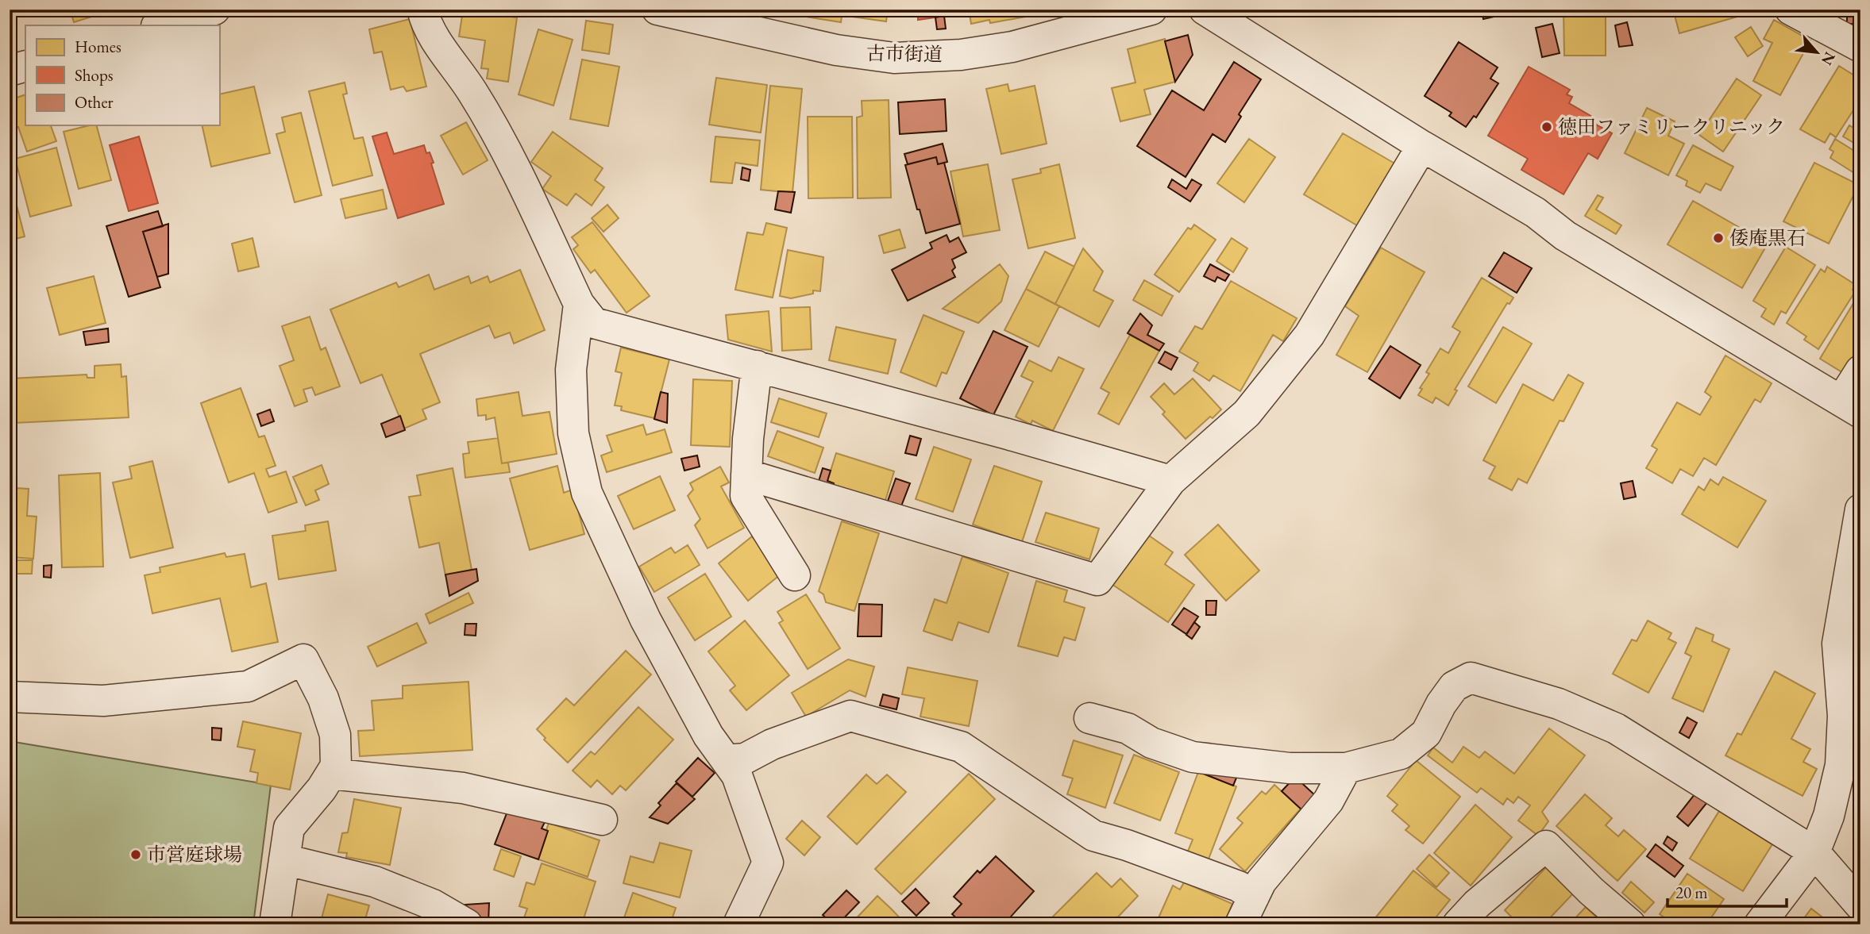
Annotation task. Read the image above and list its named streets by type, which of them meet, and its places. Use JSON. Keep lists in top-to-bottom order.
{
  "streets": {
    "street": ["古市街道"]
  },
  "places": ["徳田ファミリークリニック", "倭庵黒石", "市営庭球場"],
  "legend": ["Homes", "Shops", "Other"],
  "scale_bar": "20 m",
  "north": "bottom right"
}
